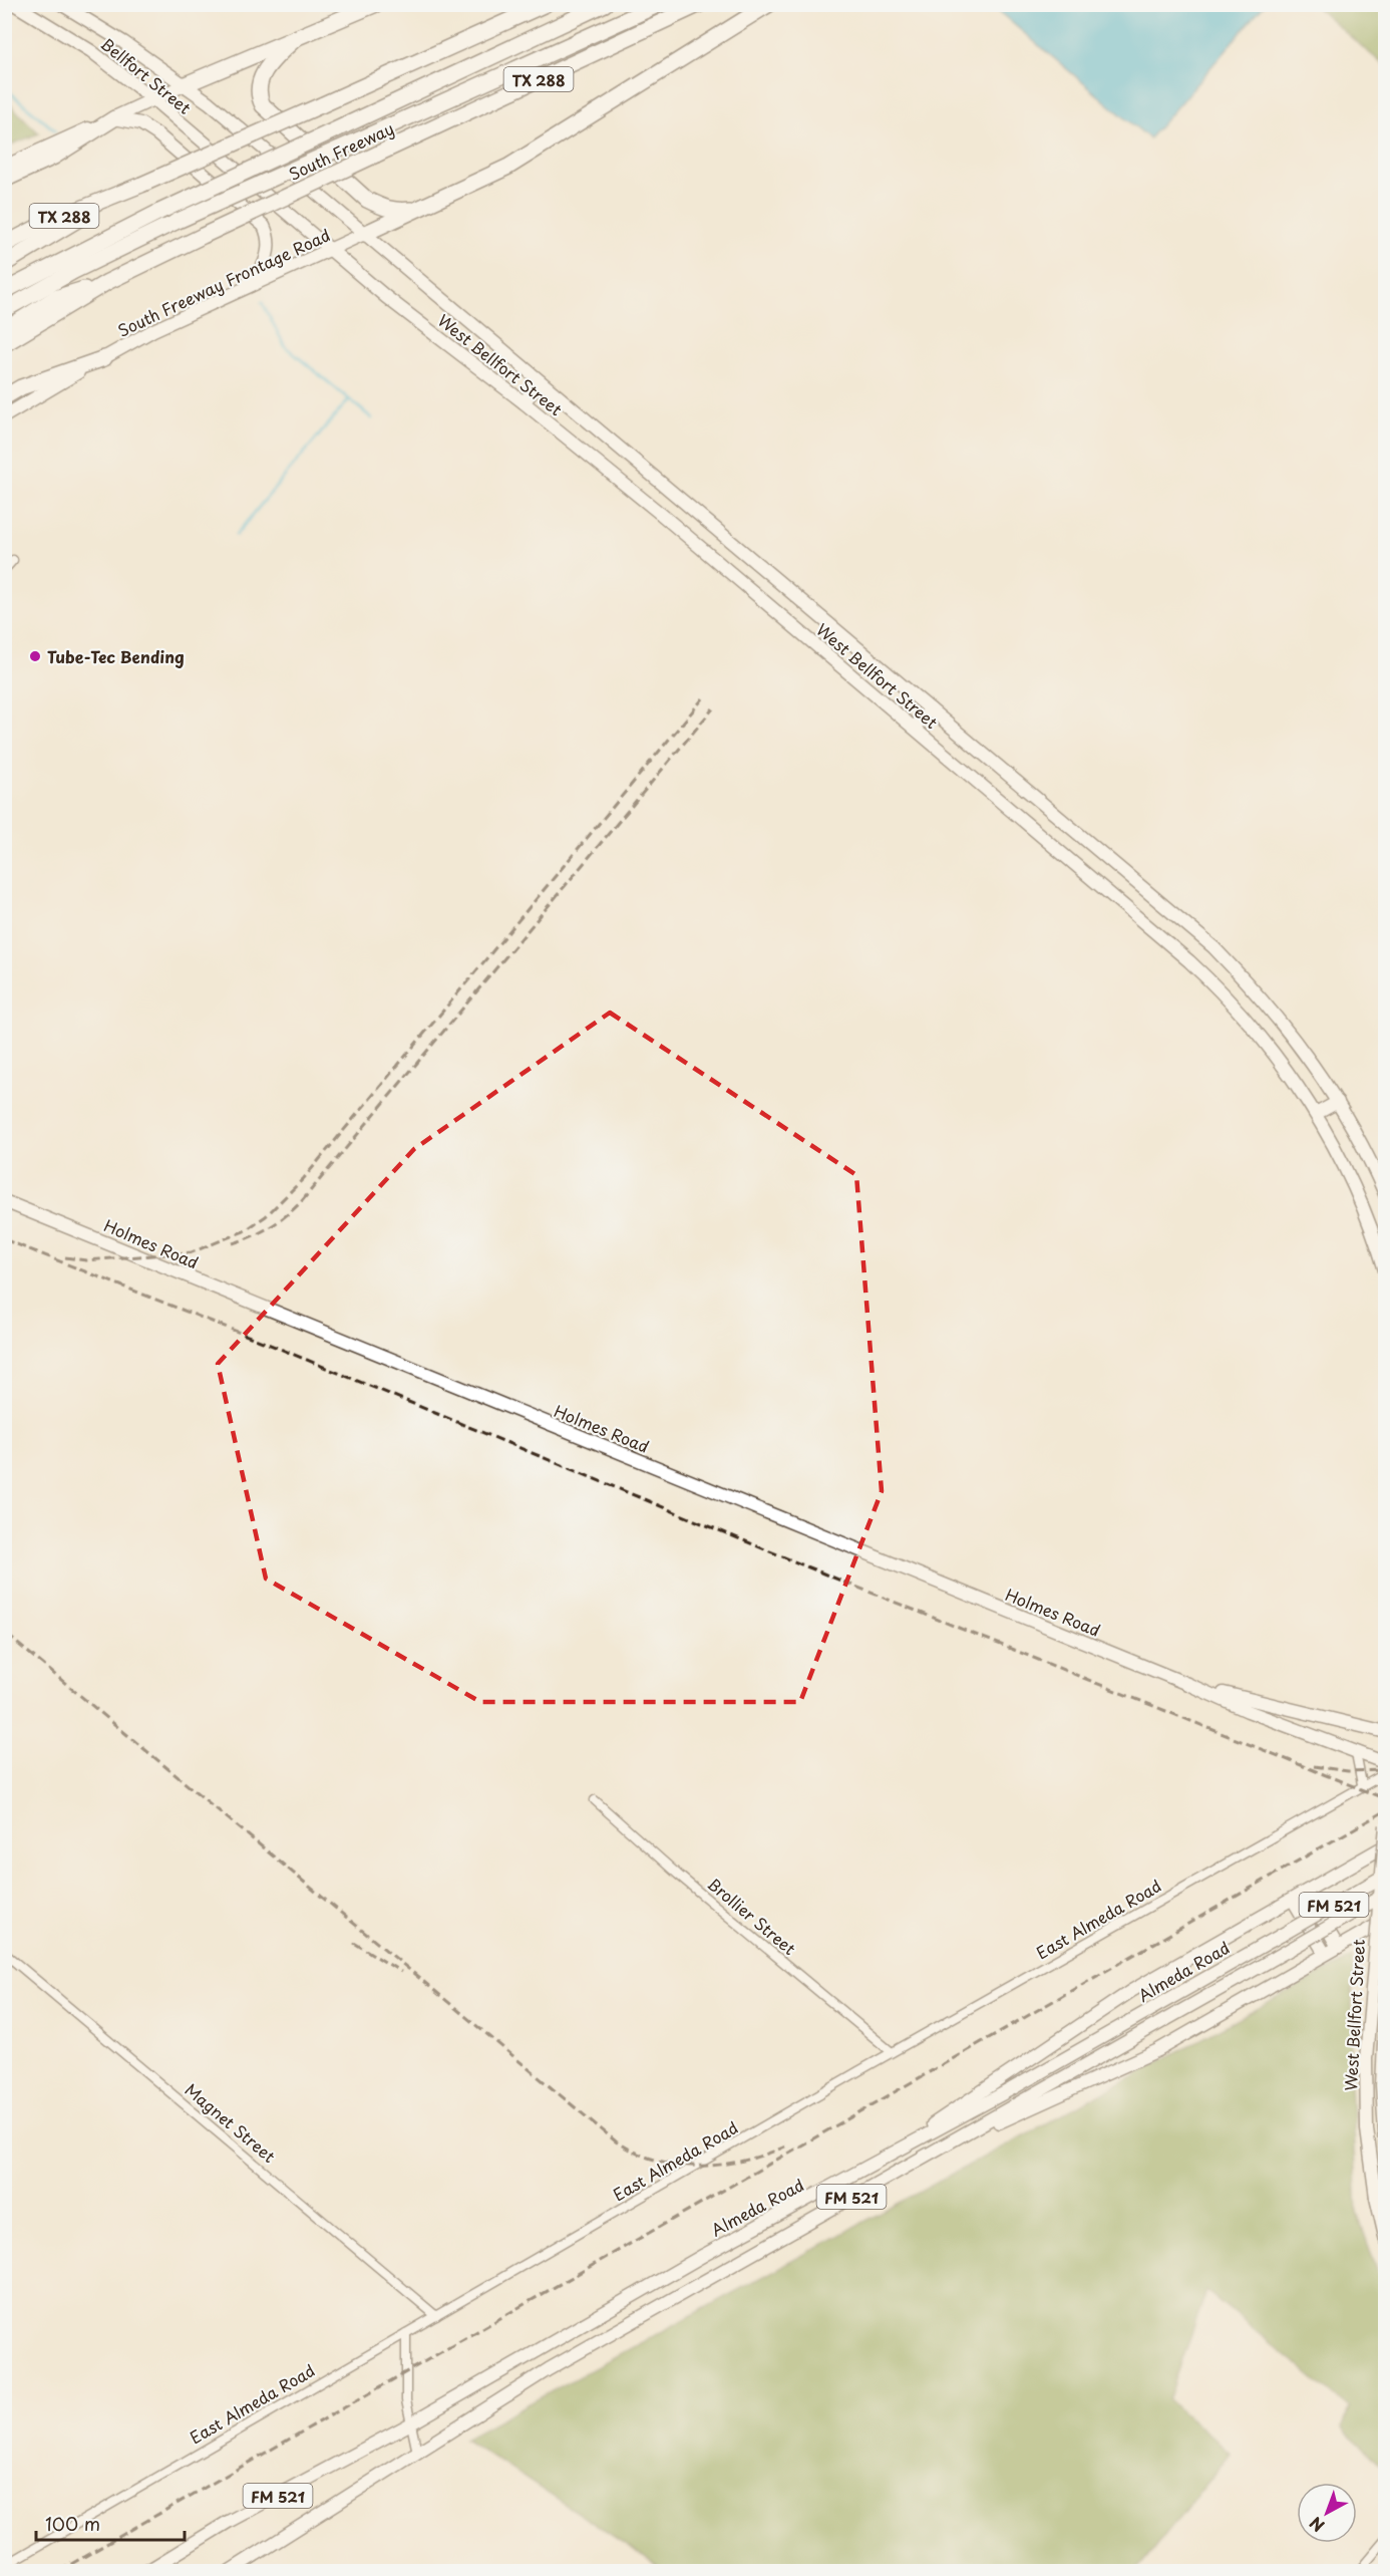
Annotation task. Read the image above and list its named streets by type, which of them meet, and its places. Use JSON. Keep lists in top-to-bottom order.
{
  "streets": {
    "highway": ["TX 288", "South Freeway"],
    "main road": [
      "Bellfort Street",
      "South Freeway Frontage Road",
      "West Bellfort Street",
      "Holmes Road",
      "FM 521",
      "Almeda Road"
    ],
    "street": ["Brollier Street", "East Almeda Road", "Magnet Street"]
  },
  "crossings": [
    ["Bellfort Street", "West Bellfort Street"],
    ["South Freeway Frontage Road", "West Bellfort Street"],
    ["Brollier Street", "East Almeda Road"],
    ["East Almeda Road", "Magnet Street"]
  ],
  "places": ["Tube-Tec Bending"],
  "scale_bar": "100 m",
  "north": "bottom left"
}
